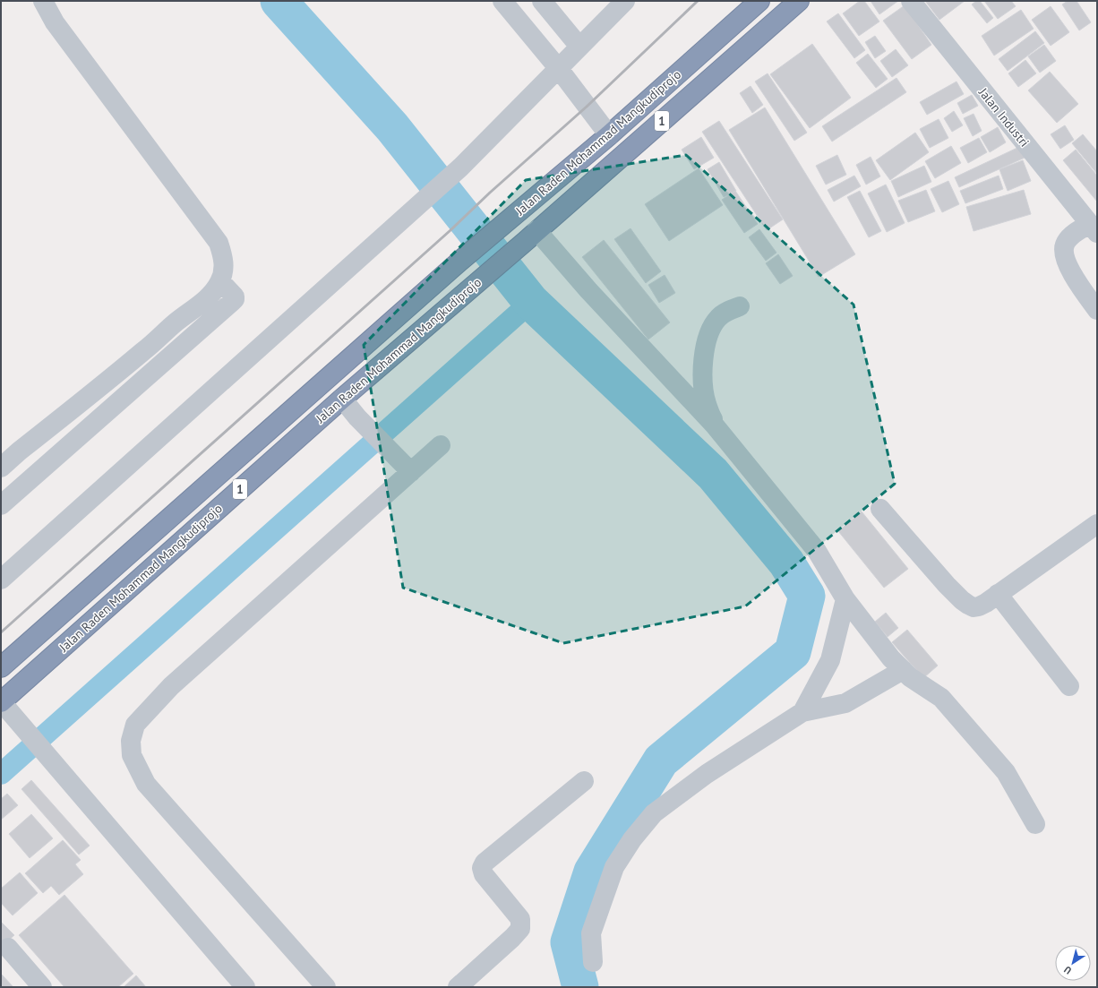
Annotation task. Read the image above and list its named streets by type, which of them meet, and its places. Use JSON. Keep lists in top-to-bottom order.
{
  "streets": {
    "highway": ["1", "Jalan Raden Mohammad Mangkudiprojo"],
    "street": ["Jalan Industri"]
  },
  "north": "bottom left"
}
